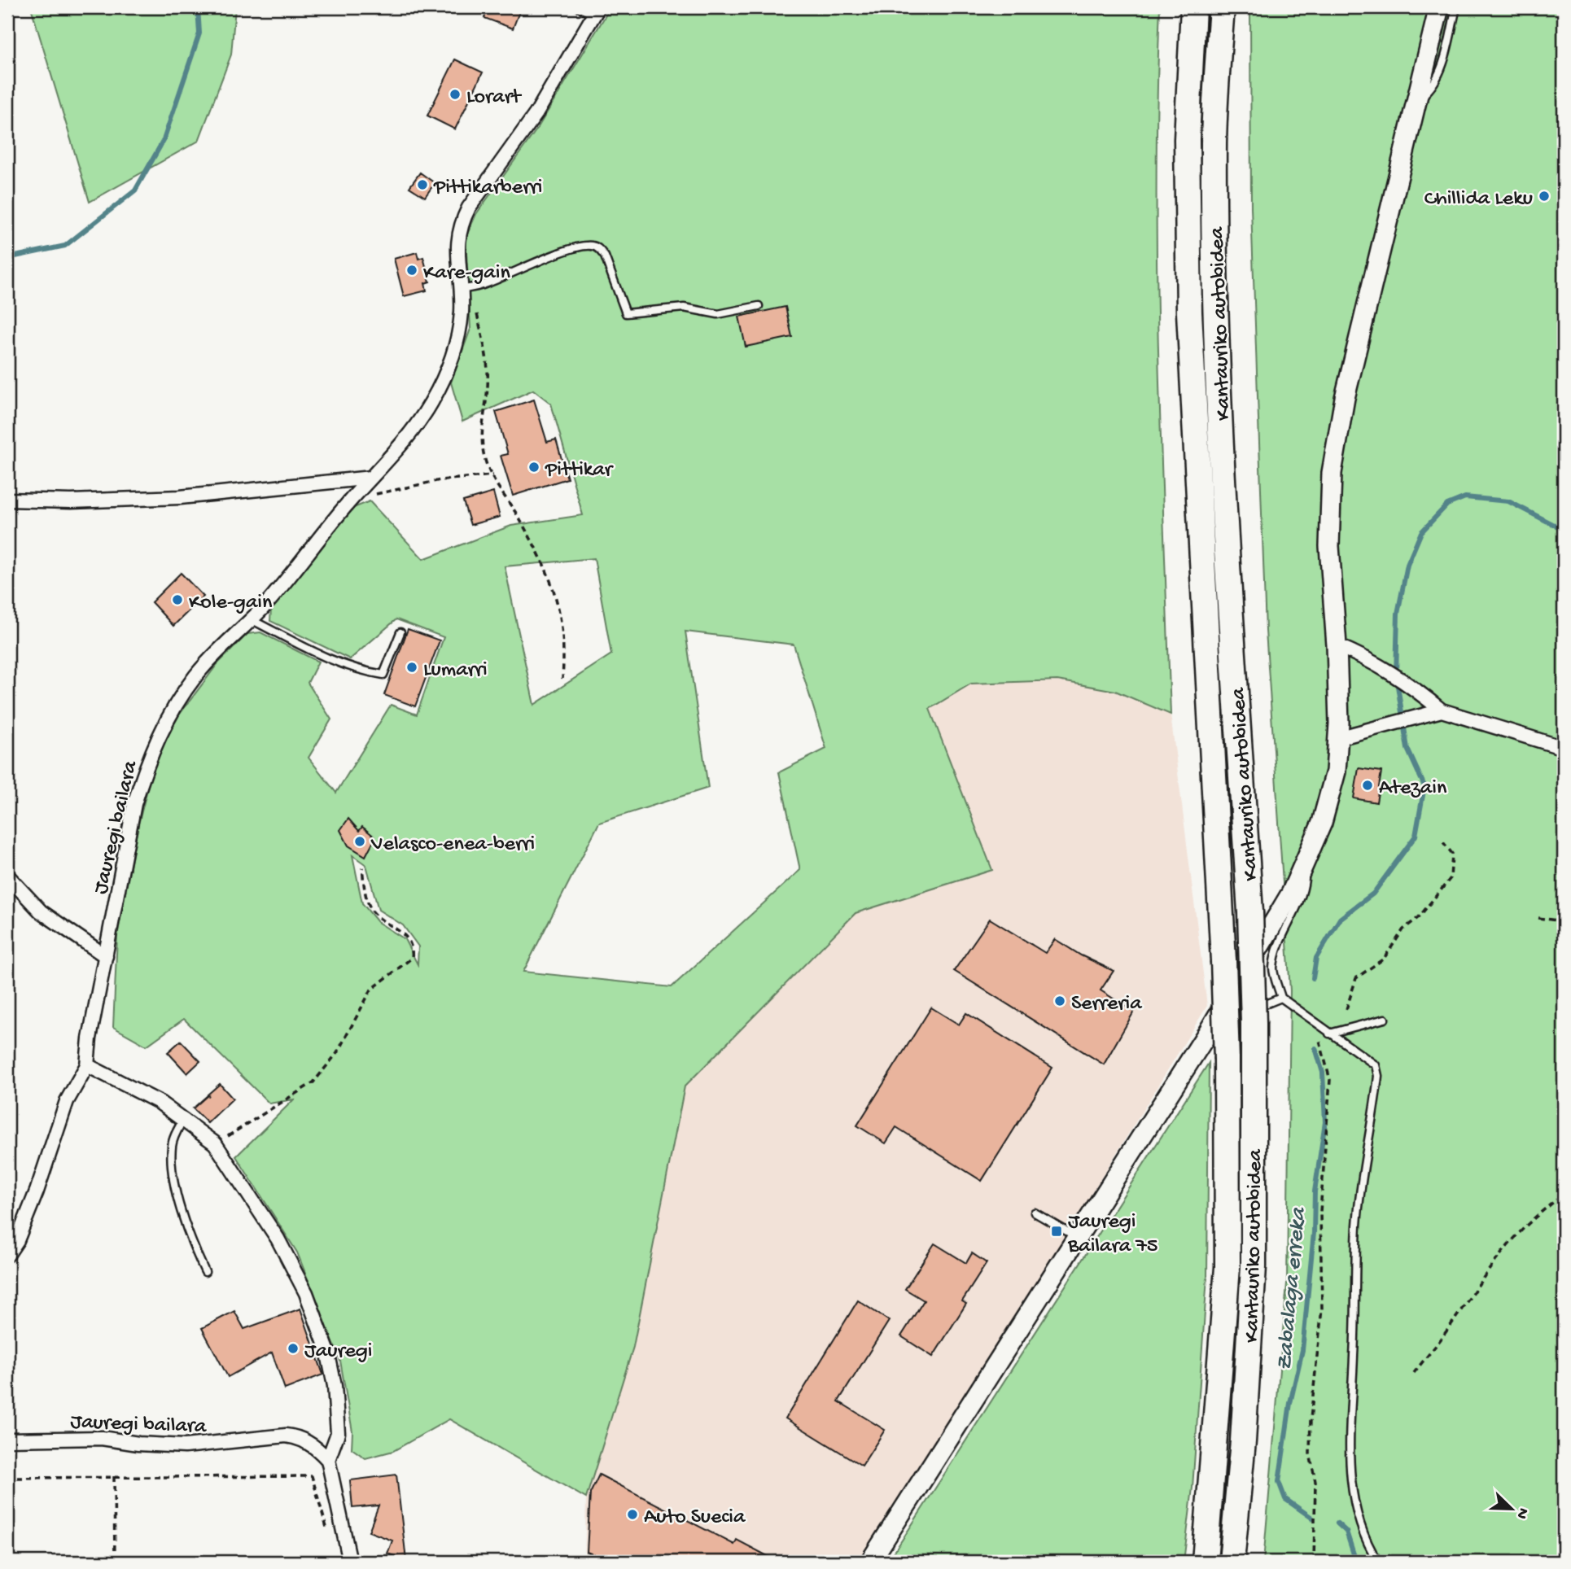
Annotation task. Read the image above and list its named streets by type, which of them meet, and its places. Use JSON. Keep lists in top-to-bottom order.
{
  "streets": {
    "highway": ["Kantauriko autobidea"],
    "street": ["Jauregi bailara"]
  },
  "water": ["Zabalaga erreka"],
  "places": {
    "other": [
      "Lorart",
      "Pittikarberri",
      "Chillida Leku",
      "Kare-gain",
      "Pittikar",
      "Kole-gain",
      "Lumarri",
      "Atezain",
      "Velasco-enea-berri",
      "Serreria",
      "Jauregi",
      "Auto Suecia"
    ],
    "transit": ["Jauregi Bailara 75"]
  },
  "north": "bottom right"
}
